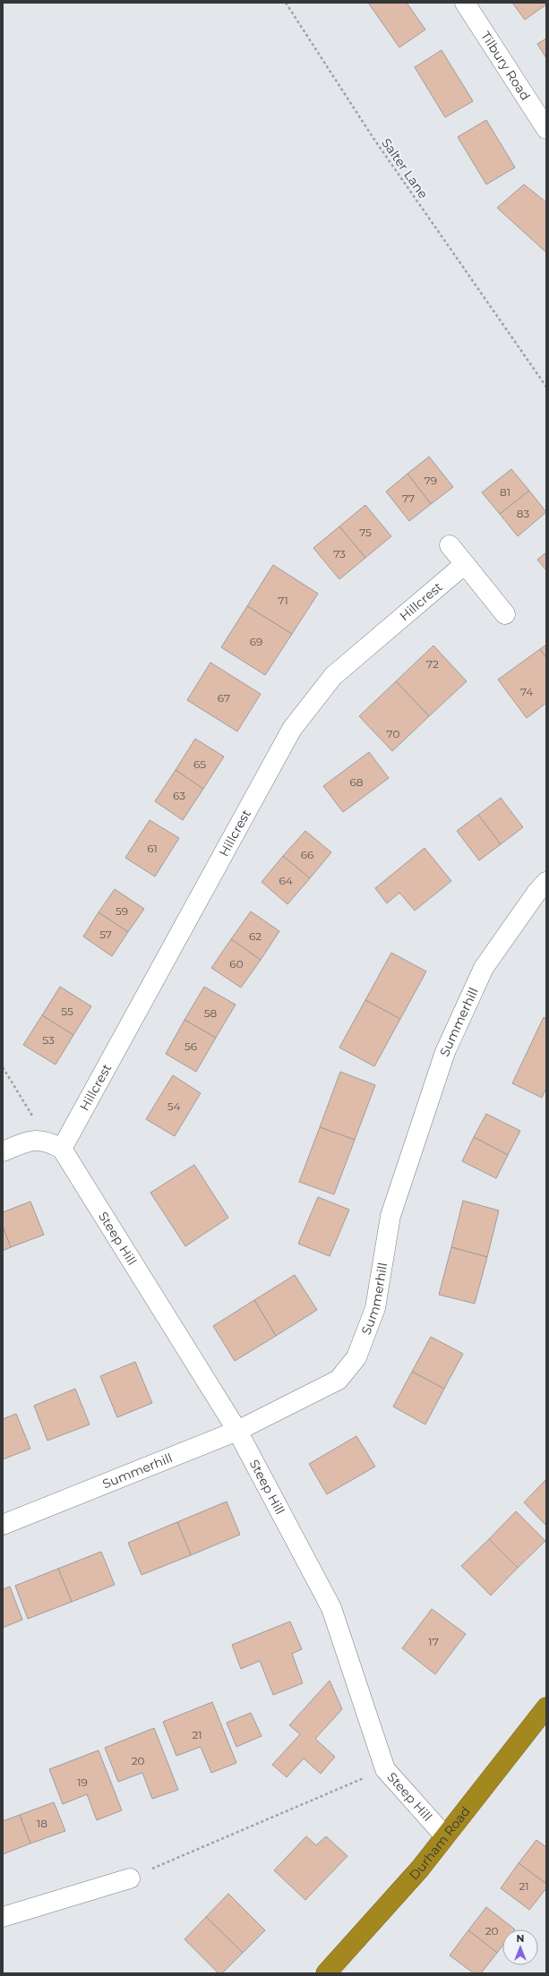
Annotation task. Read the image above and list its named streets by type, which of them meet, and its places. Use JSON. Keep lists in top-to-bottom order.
{
  "streets": {
    "highway": ["Durham Road"],
    "street": [
      "Tilbury Road",
      "Hillcrest",
      "Summerhill",
      "Steep Hill"
    ],
    "path": ["Salter Lane"]
  },
  "crossings": [
    ["Hillcrest", "Steep Hill"],
    ["Summerhill", "Steep Hill"],
    ["Steep Hill", "Durham Road"]
  ],
  "house_numbers": [
    "79",
    "81",
    "77",
    "83",
    "75",
    "73",
    "71",
    "69",
    "72",
    "74",
    "67",
    "70",
    "65",
    "68",
    "63",
    "61",
    "66",
    "64",
    "59",
    "57",
    "62",
    "60",
    "55",
    "58",
    "53",
    "56",
    "54",
    "17",
    "21",
    "20",
    "19",
    "18",
    "21",
    "20"
  ],
  "north": "top"
}
